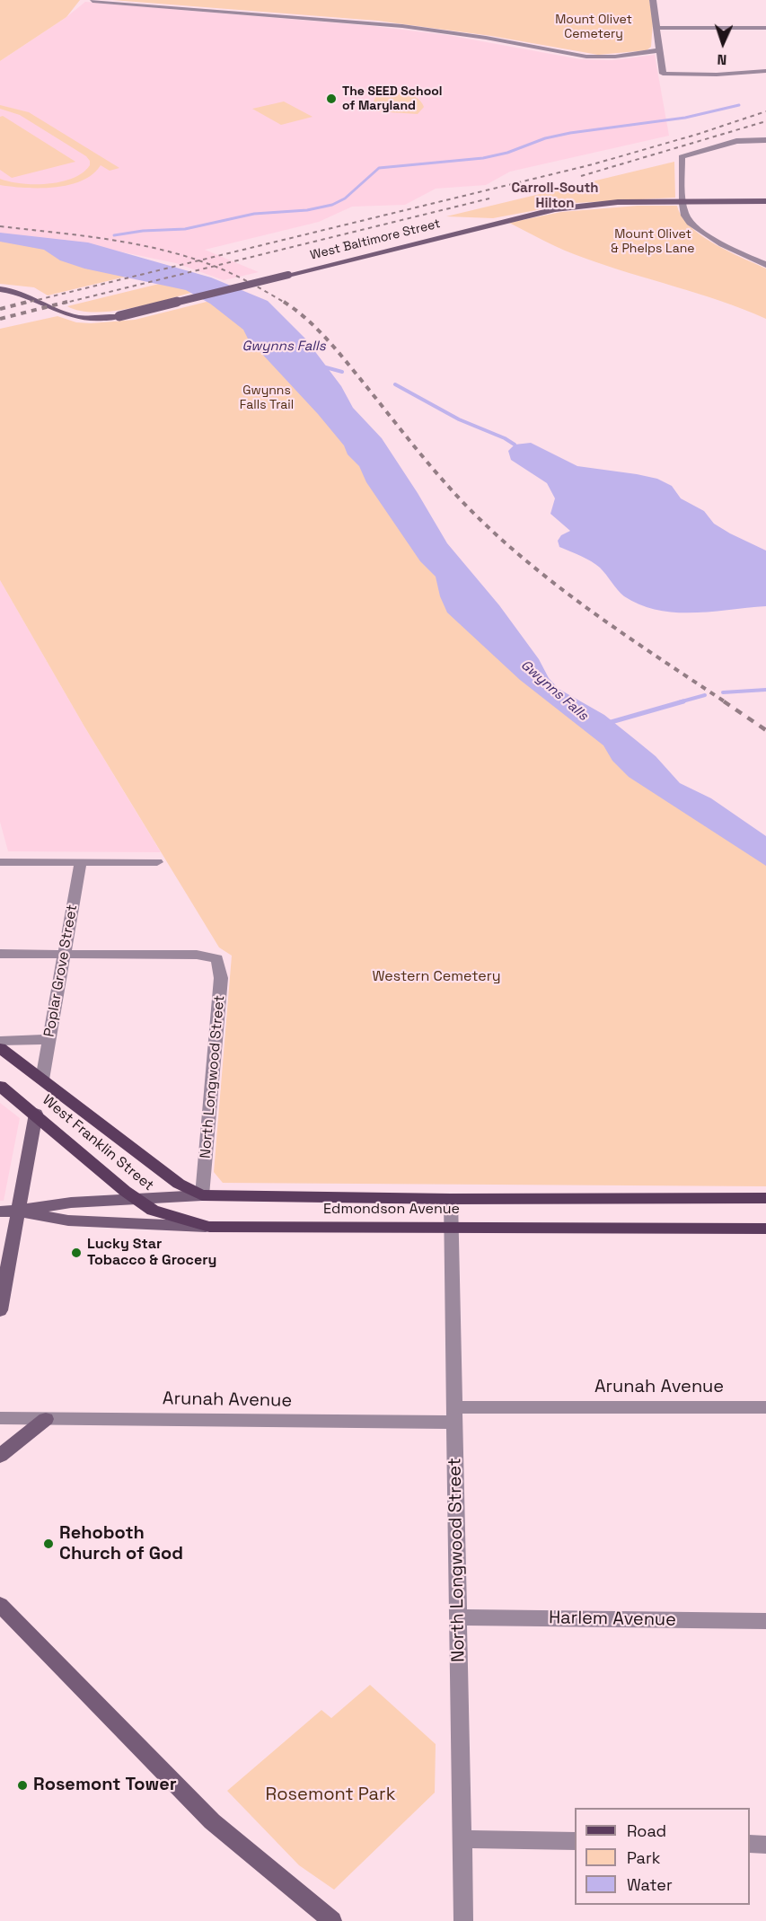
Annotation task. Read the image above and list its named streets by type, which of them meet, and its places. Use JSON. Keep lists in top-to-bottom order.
{
  "streets": {
    "main road": ["West Baltimore Street", "West Franklin Street", "Edmondson Avenue"],
    "street": [
      "Poplar Grove Street",
      "North Longwood Street",
      "Arunah Avenue",
      "Harlem Avenue"
    ]
  },
  "crossings": [
    ["Poplar Grove Street", "North Longwood Street"],
    ["Poplar Grove Street", "West Franklin Street"],
    ["North Longwood Street", "West Franklin Street"],
    ["North Longwood Street", "Edmondson Avenue"],
    ["North Longwood Street", "Arunah Avenue"],
    ["North Longwood Street", "Harlem Avenue"],
    ["West Franklin Street", "Edmondson Avenue"]
  ],
  "districts": ["Carroll-South Hilton"],
  "water": ["Gwynns Falls"],
  "parks": [
    "Mount Olivet Cemetery",
    "Mount Olivet & Phelps Lane",
    "Gwynns Falls Trail",
    "Western Cemetery",
    "Rosemont Park"
  ],
  "places": [
    "The SEED School of Maryland",
    "Lucky Star Tobacco & Grocery",
    "Rehoboth Church of God",
    "Rosemont Tower"
  ],
  "legend": ["Road", "Park", "Water"],
  "north": "bottom"
}
